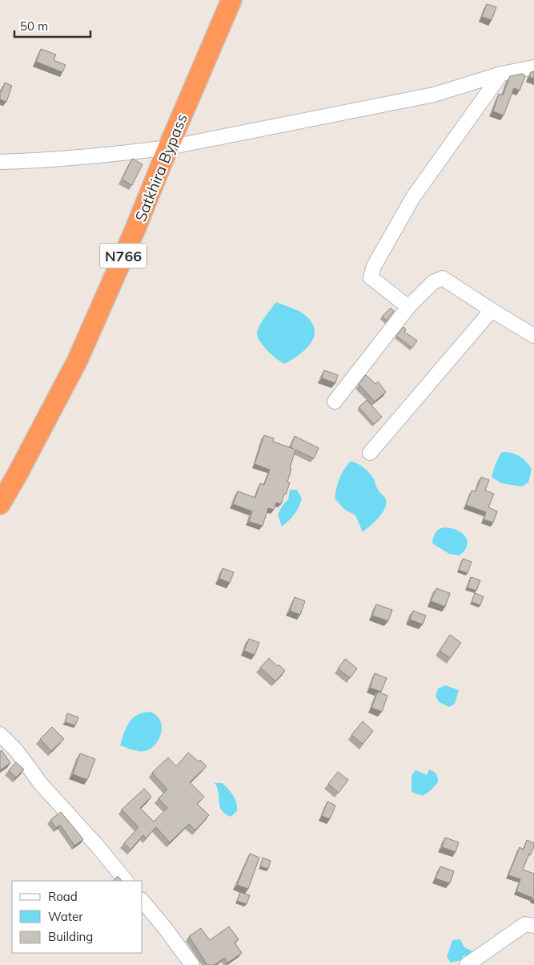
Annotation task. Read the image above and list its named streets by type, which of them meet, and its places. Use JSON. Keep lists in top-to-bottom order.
{
  "streets": {
    "highway": ["Satkhira Bypass", "N766"]
  },
  "legend": ["Road", "Water", "Building"],
  "scale_bar": "50 m"
}
